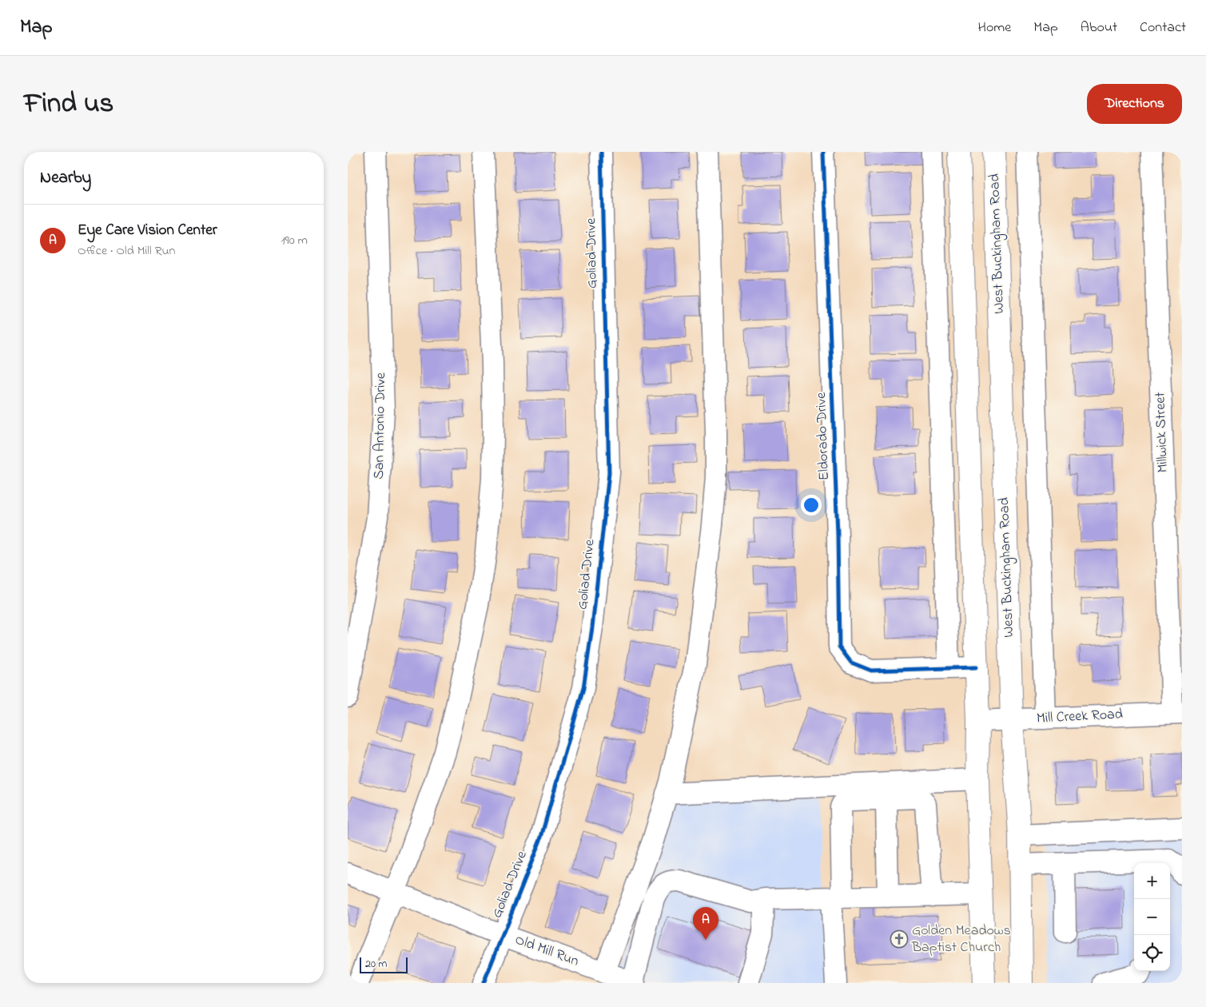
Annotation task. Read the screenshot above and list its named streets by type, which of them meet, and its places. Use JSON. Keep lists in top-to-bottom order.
{
  "streets": {
    "main road": ["West Buckingham Road"],
    "street": [
      "Goliad Drive",
      "San Antonio Drive",
      "Millwick Street",
      "Eldorado Drive",
      "Mill Creek Road",
      "Old Mill Run"
    ]
  },
  "crossings": [
    ["West Buckingham Road", "Mill Creek Road"],
    ["Goliad Drive", "Old Mill Run"],
    ["Millwick Street", "Mill Creek Road"]
  ],
  "places": {
    "church": ["Golden Meadows Baptist Church"]
  },
  "scale_bar": "20 m",
  "page": {
    "header": "Map",
    "nav": [
      "Home",
      "Map",
      "About",
      "Contact"
    ],
    "title": "Find us",
    "buttons": "Directions",
    "heading": "Nearby",
    "list": [
      {
        "mark": "A",
        "name": "Eye Care Vision Center",
        "note": "Office · Old Mill Run",
        "value": "190 m"
      }
    ],
    "map_buttons": ["+", "−"],
    "pins": "A",
    "scale": "20 m"
  }
}
